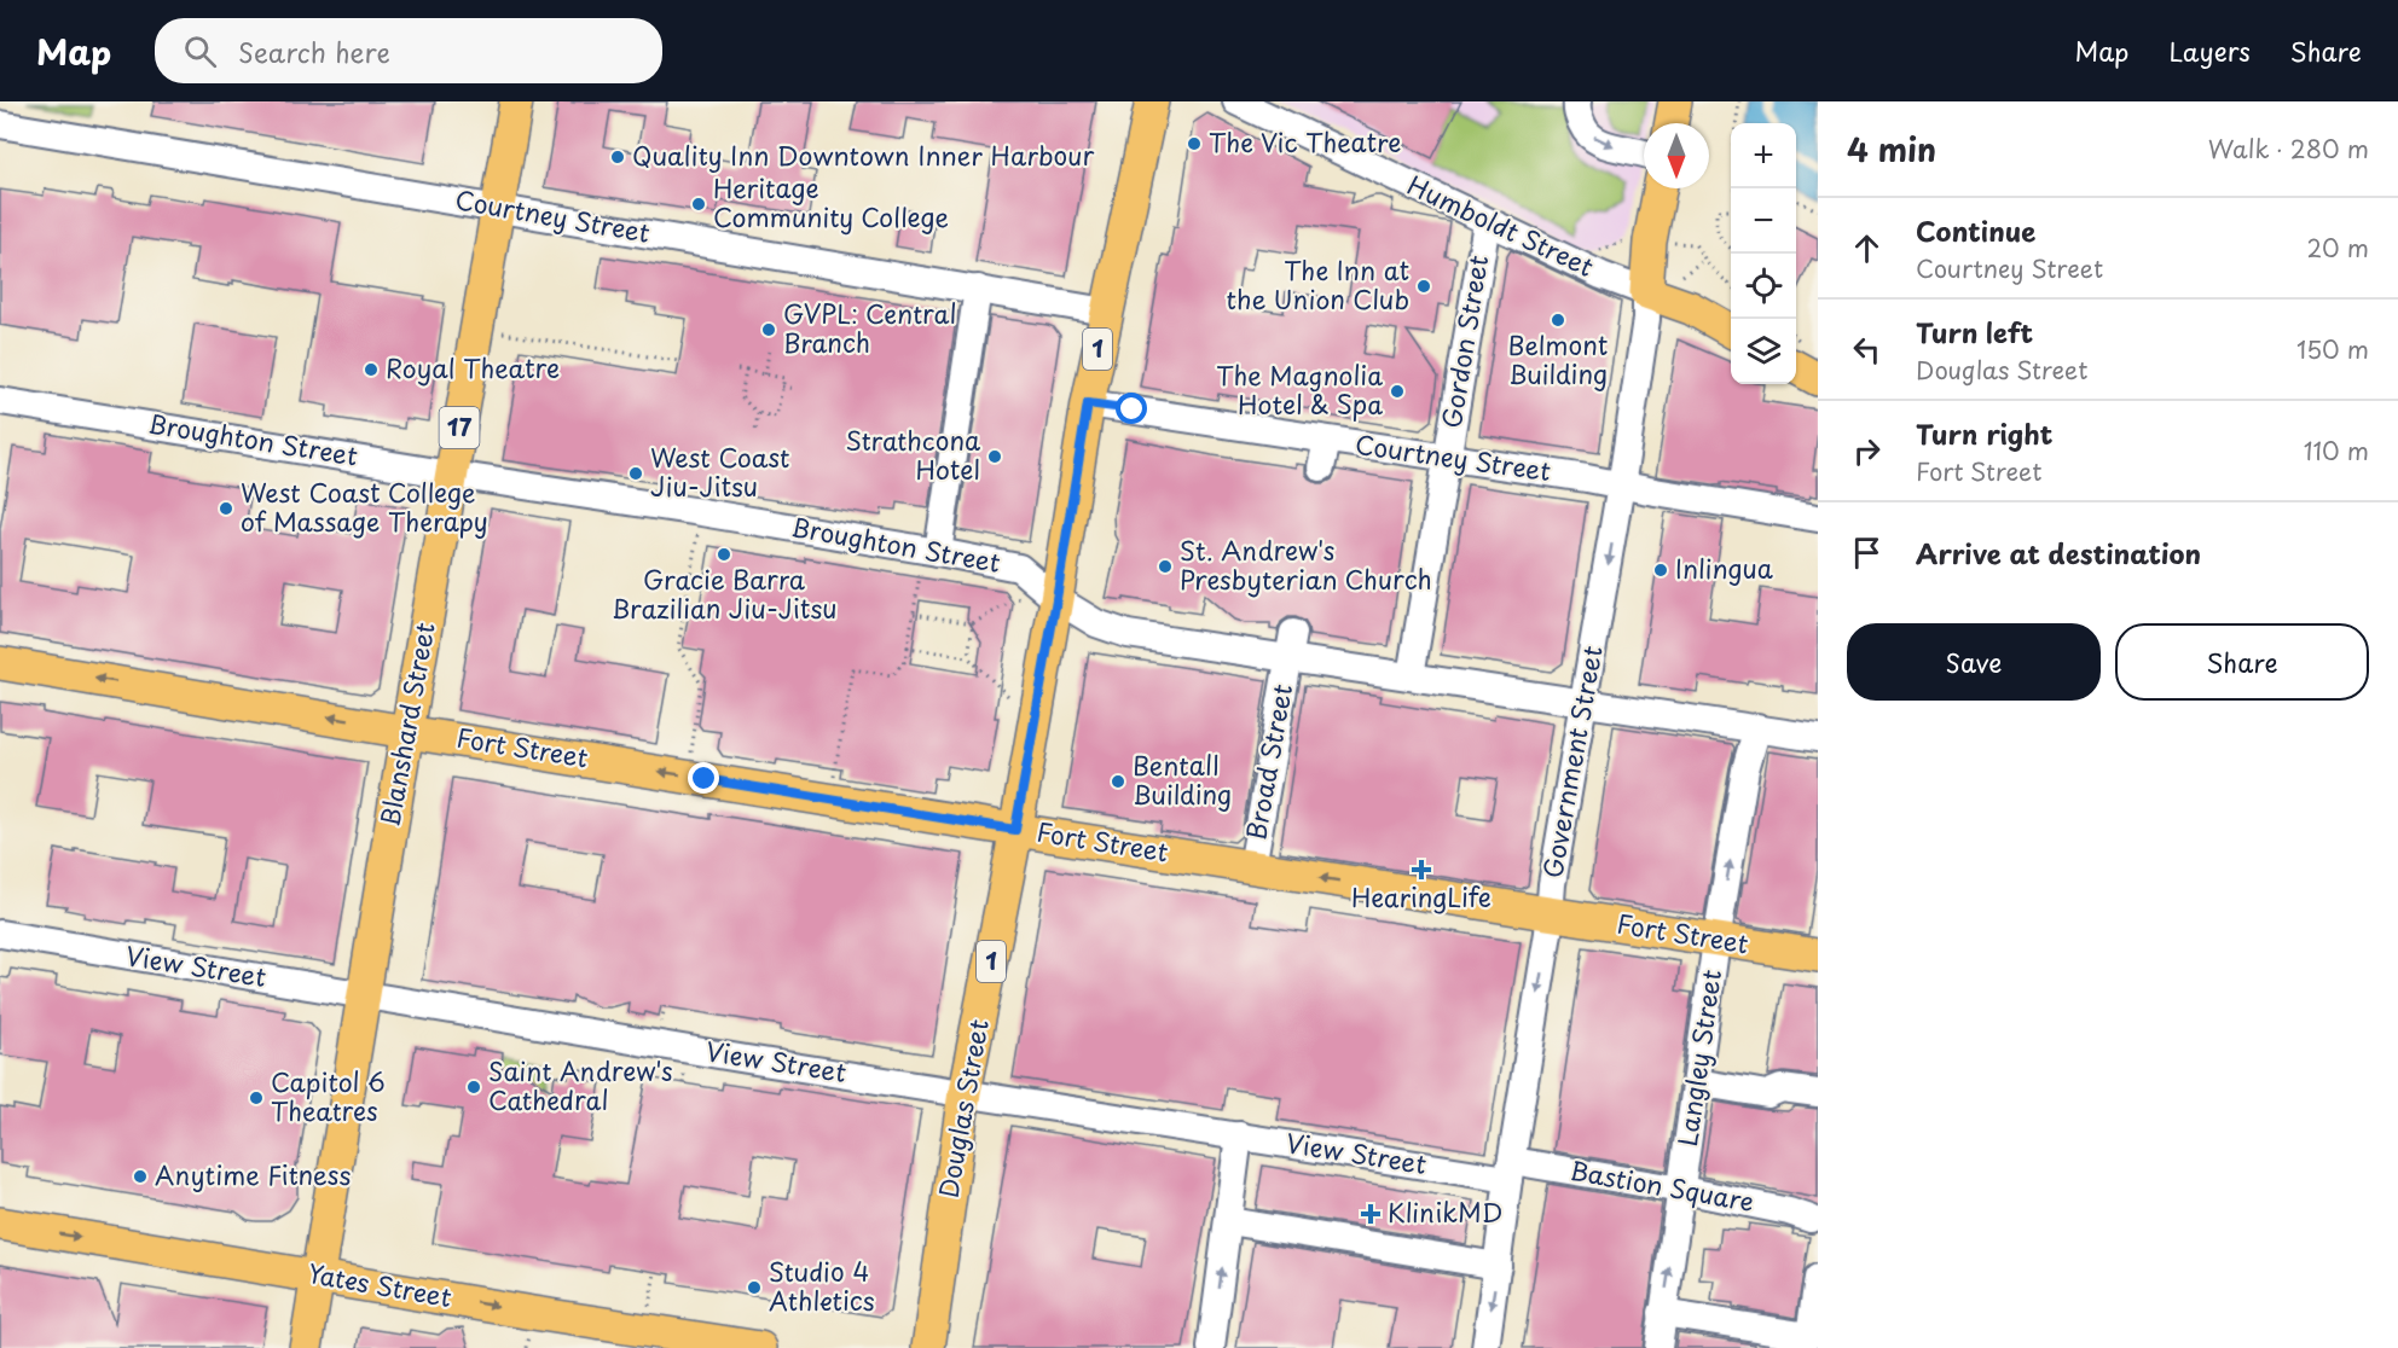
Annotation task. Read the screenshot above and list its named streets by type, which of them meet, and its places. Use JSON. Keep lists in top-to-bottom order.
{
  "streets": {
    "main road": [
      "1",
      "17",
      "Blanshard Street",
      "Fort Street",
      "Government Street",
      "Douglas Street",
      "Yates Street"
    ],
    "street": [
      "Courtney Street",
      "Humboldt Street",
      "Gordon Street",
      "Broughton Street",
      "Broad Street",
      "View Street",
      "Langley Street",
      "Bastion Square"
    ]
  },
  "crossings": [
    ["Courtney Street", "Gordon Street"],
    ["Courtney Street", "Blanshard Street"],
    ["Courtney Street", "Government Street"],
    ["Courtney Street", "Douglas Street"],
    ["Humboldt Street", "Gordon Street"],
    ["Humboldt Street", "Government Street"],
    ["Gordon Street", "Broughton Street"],
    ["Broughton Street", "Blanshard Street"],
    ["Broughton Street", "Broad Street"],
    ["Broughton Street", "Government Street"],
    ["Broughton Street", "Langley Street"],
    ["Broughton Street", "Douglas Street"],
    ["Blanshard Street", "Fort Street"],
    ["Blanshard Street", "View Street"],
    ["Blanshard Street", "Yates Street"],
    ["Fort Street", "Broad Street"],
    ["Fort Street", "Government Street"],
    ["Fort Street", "Langley Street"],
    ["Fort Street", "Douglas Street"],
    ["Government Street", "View Street"],
    ["Government Street", "Bastion Square"],
    ["View Street", "Douglas Street"],
    ["View Street", "Bastion Square"],
    ["Langley Street", "Bastion Square"]
  ],
  "one_way": [
    "Fort Street",
    "Government Street",
    "Langley Street",
    "Yates Street"
  ],
  "places": {
    "other": [
      "The Vic Theatre",
      "Quality Inn Downtown Inner Harbour",
      "Heritage Community College",
      "The Inn at the Union Club",
      "Belmont Building",
      "GVPL: Central Branch",
      "Royal Theatre",
      "The Magnolia Hotel & Spa",
      "Strathcona Hotel",
      "West Coast Jiu-Jitsu",
      "West Coast College of Massage Therapy",
      "Gracie Barra Brazilian Jiu-Jitsu",
      "St. Andrew's Presbyterian Church",
      "Inlingua",
      "Bentall Building",
      "Saint Andrew's Cathedral",
      "Capitol 6 Theatres",
      "Anytime Fitness",
      "Studio 4 Athletics"
    ],
    "health": ["HearingLife", "KlinikMD"]
  },
  "north": "bottom",
  "page": {
    "header": "Map",
    "search": "Search here",
    "nav": ["Map", "Layers", "Share"],
    "heading": ["4 min", "Walk · 280 m"],
    "map_buttons": ["+", "−"],
    "list": [
      ["Continue", "Courtney Street", "20 m"],
      ["Turn left", "Douglas Street", "150 m"],
      ["Turn right", "Fort Street", "110 m"],
      "Arrive at destination"
    ],
    "buttons": ["Save", "Share"]
  }
}
